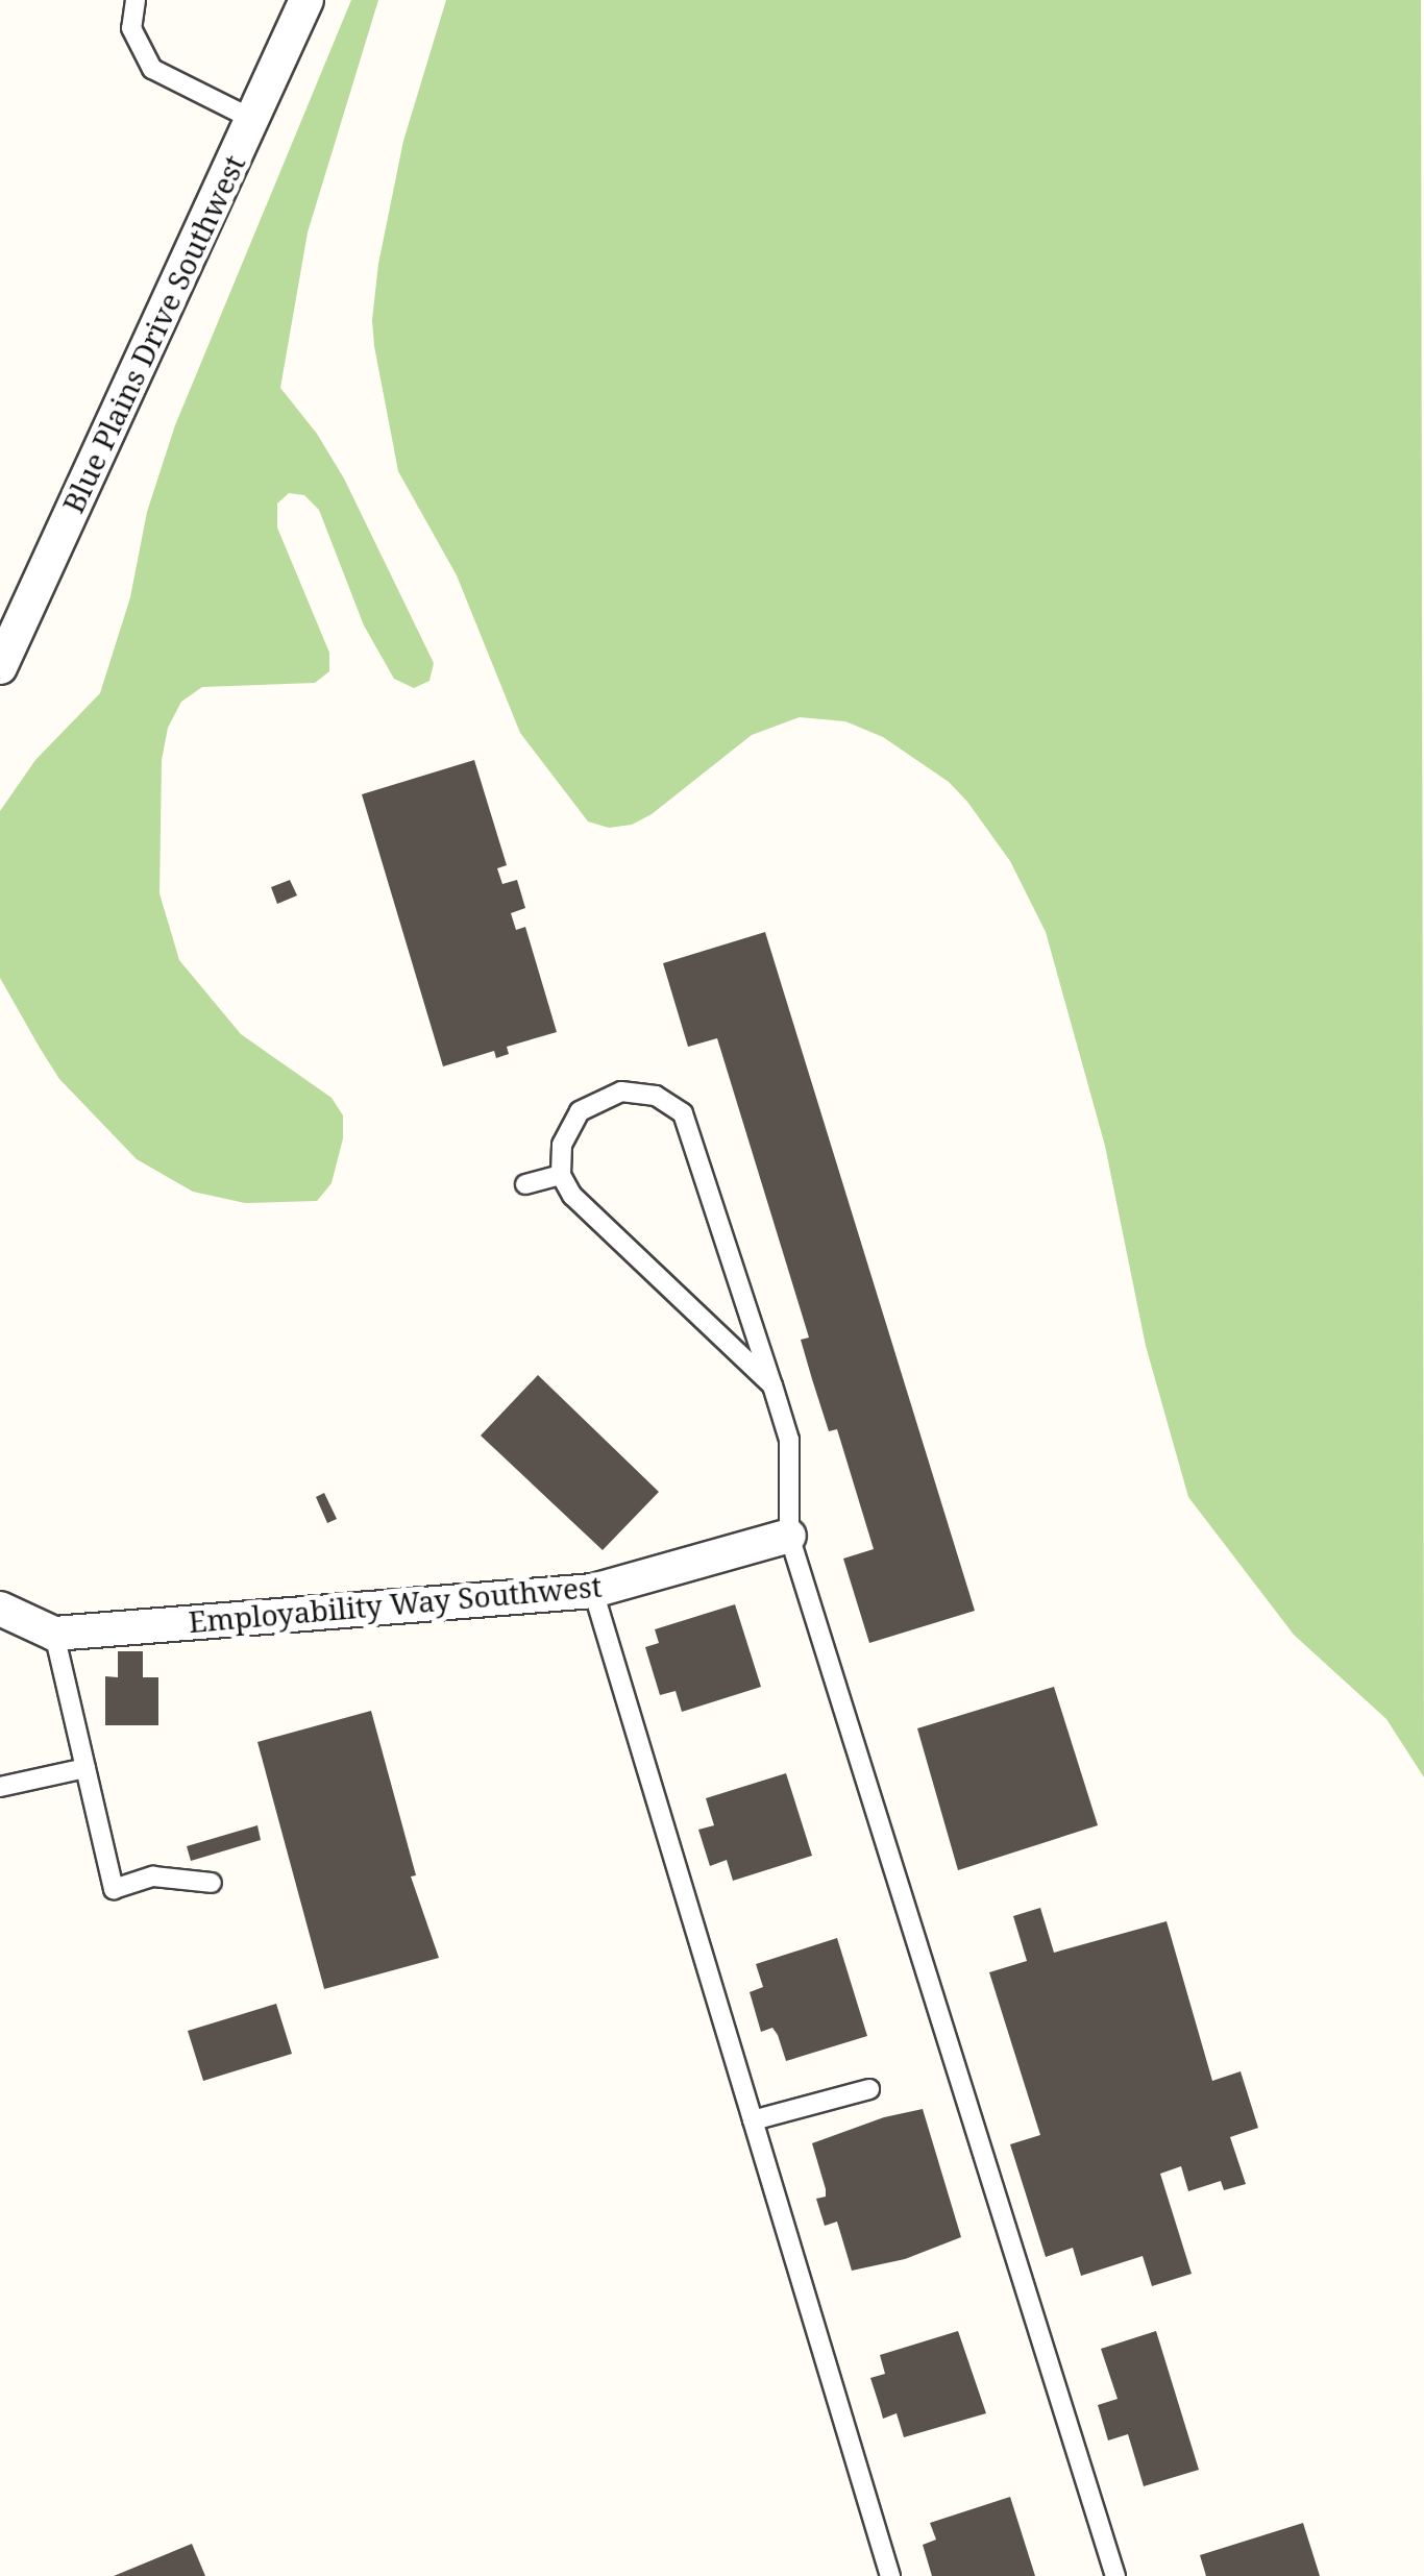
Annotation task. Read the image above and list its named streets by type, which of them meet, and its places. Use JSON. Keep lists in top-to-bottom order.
{
  "streets": {
    "street": ["Blue Plains Drive Southwest", "Employability Way Southwest"]
  }
}
